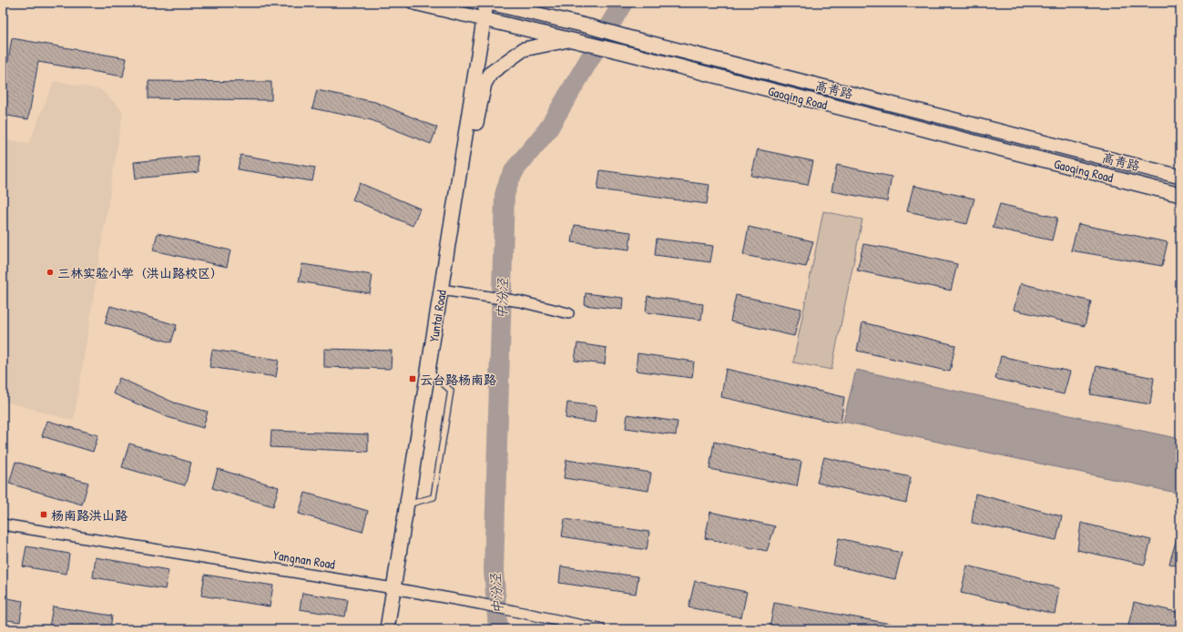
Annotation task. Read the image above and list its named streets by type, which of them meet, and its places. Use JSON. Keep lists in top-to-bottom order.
{
  "streets": {
    "main road": ["高青路", "Gaoqing Road", "Yuntai Road"],
    "street": ["Yangnan Road"]
  },
  "crossings": [
    ["高青路", "Yuntai Road"],
    ["Gaoqing Road", "Yuntai Road"],
    ["Yuntai Road", "Yangnan Road"]
  ],
  "water": ["中汾泾"],
  "places": {
    "other": ["三林实验小学（洪山路校区）"],
    "transit": ["云台路杨南路", "杨南路洪山路"]
  }
}
